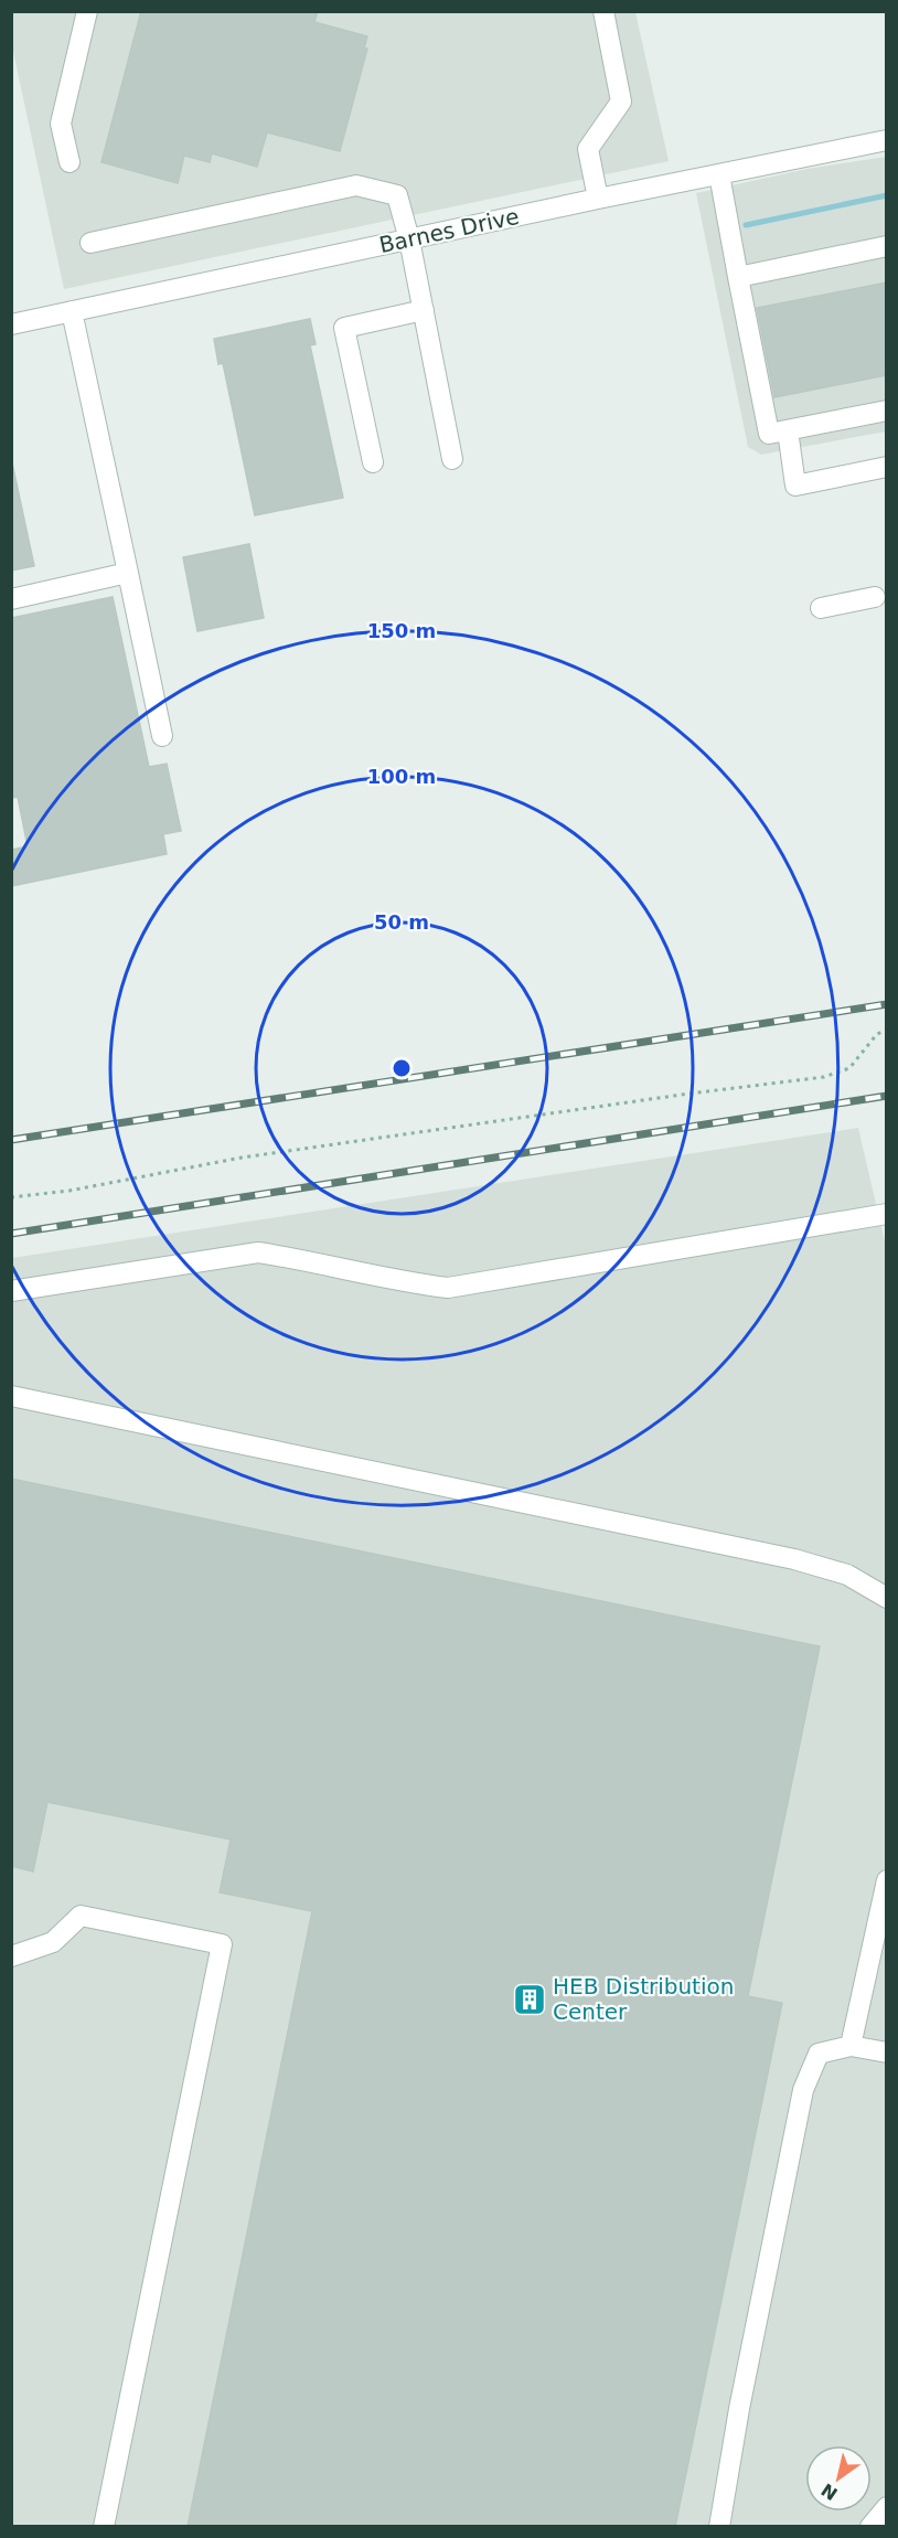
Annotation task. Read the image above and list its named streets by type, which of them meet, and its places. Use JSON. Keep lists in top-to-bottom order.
{
  "streets": {
    "street": ["Barnes Drive"]
  },
  "places": {
    "building": ["HEB Distribution Center"]
  },
  "north": "bottom left",
  "rings": ["150 m", "100 m", "50 m"]
}
